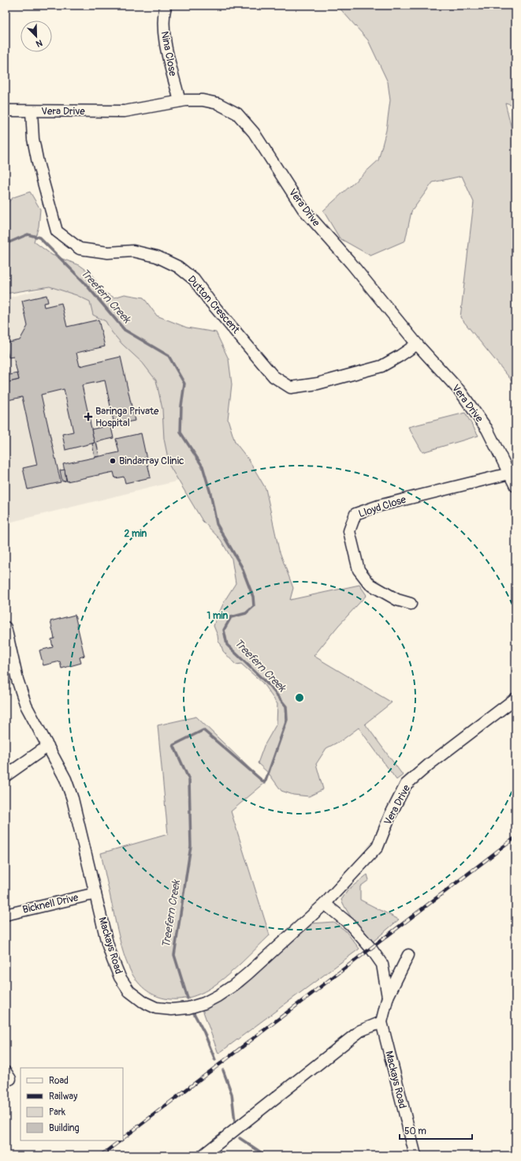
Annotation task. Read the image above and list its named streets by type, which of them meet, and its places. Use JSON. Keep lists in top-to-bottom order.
{
  "streets": {
    "street": [
      "Nina Close",
      "Vera Drive",
      "Dutton Crescent",
      "Lloyd Close",
      "Bicknell Drive",
      "Mackays Road"
    ]
  },
  "crossings": [
    ["Nina Close", "Vera Drive"],
    ["Vera Drive", "Dutton Crescent"],
    ["Vera Drive", "Lloyd Close"],
    ["Vera Drive", "Mackays Road"],
    ["Bicknell Drive", "Mackays Road"]
  ],
  "water": ["Treefern Creek"],
  "places": {
    "health": ["Baringa Private Hospital"],
    "other": ["Bindarray Clinic"]
  },
  "legend": [
    "Road",
    "Railway",
    "Park",
    "Building"
  ],
  "scale_bar": "50 m",
  "north": "bottom right",
  "rings": ["2 min", "1 min"]
}
